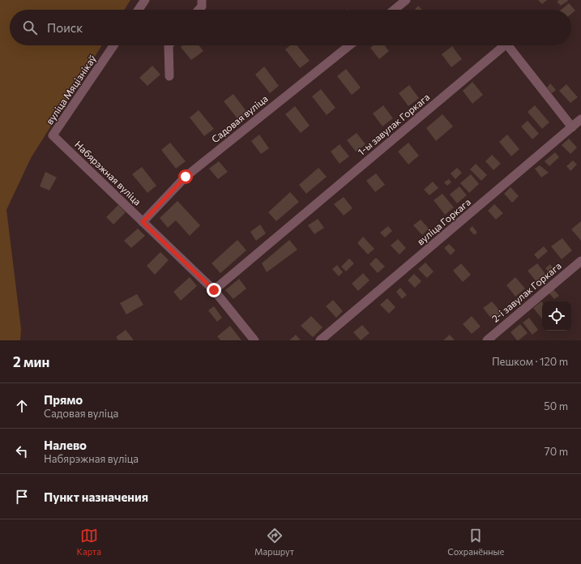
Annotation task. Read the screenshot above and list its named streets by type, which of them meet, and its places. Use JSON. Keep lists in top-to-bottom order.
{
  "streets": {
    "street": [
      "вуліца Мяцізнікаў",
      "Садовая вуліца",
      "1-ы завулак Горкага",
      "Набярэжная вуліца",
      "вуліца Горкага",
      "2-і завулак Горкага"
    ]
  },
  "crossings": [
    ["вуліца Мяцізнікаў", "Набярэжная вуліца"],
    ["Садовая вуліца", "Набярэжная вуліца"],
    ["1-ы завулак Горкага", "Набярэжная вуліца"],
    ["1-ы завулак Горкага", "вуліца Горкага"]
  ],
  "page": {
    "search": "Поиск",
    "heading": ["2 мин", "Пешком · 120 m"],
    "list": [
      ["Прямо", "Садовая вуліца", "50 m"],
      ["Налево", "Набярэжная вуліца", "70 m"],
      "Пункт назначения"
    ],
    "nav": ["Карта", "Маршрут", "Сохранённые"]
  }
}
